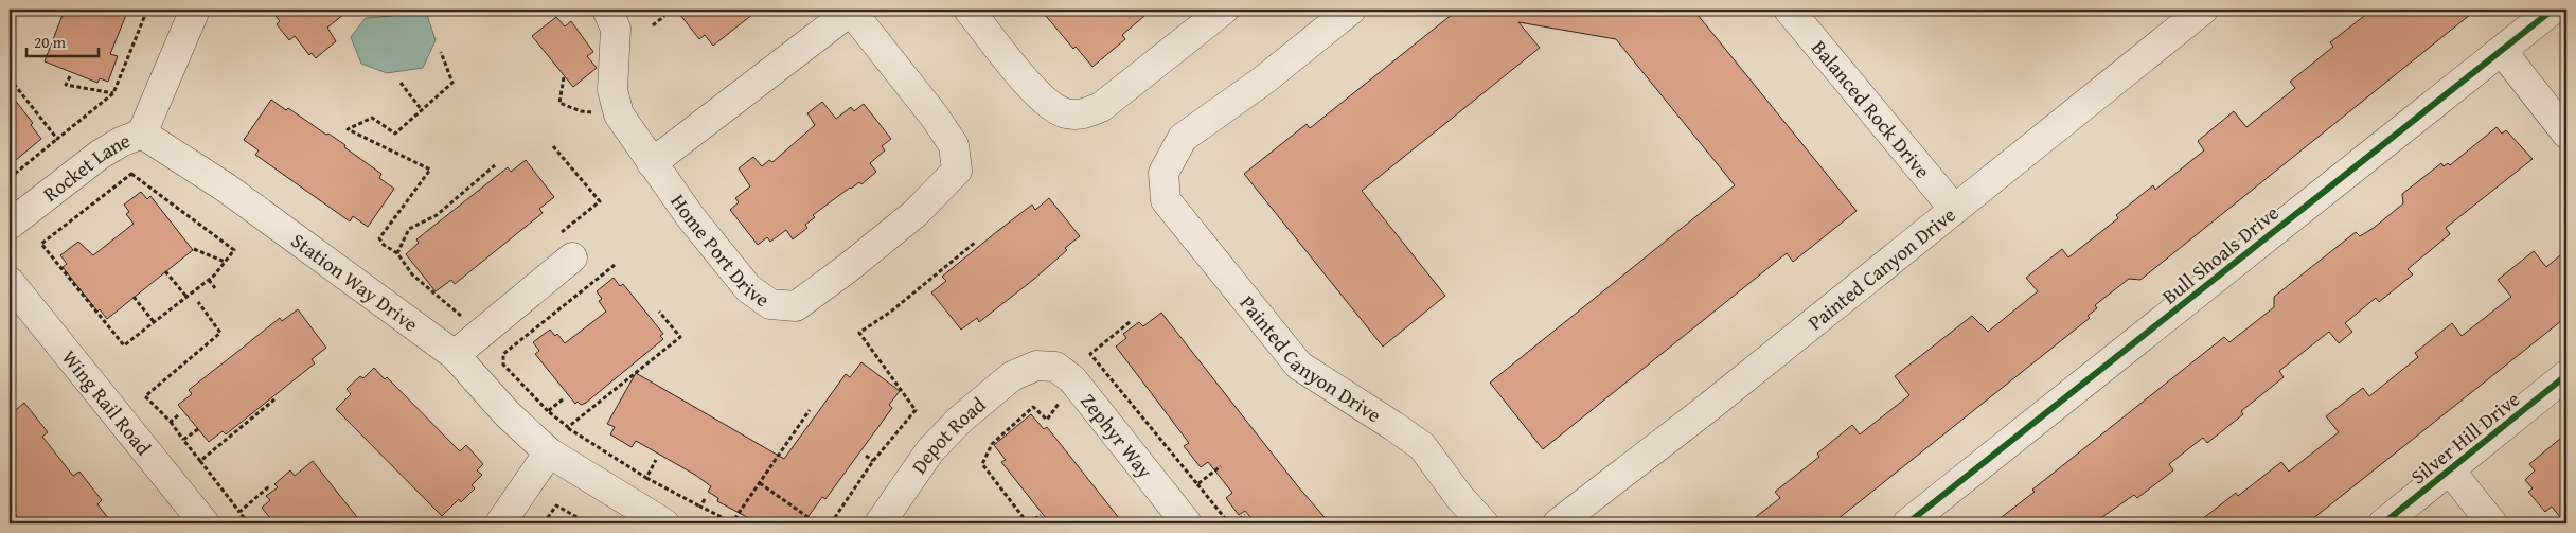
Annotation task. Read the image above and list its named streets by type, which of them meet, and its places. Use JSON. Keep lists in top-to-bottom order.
{
  "streets": {
    "street": [
      "Balanced Rock Drive",
      "Rocket Lane",
      "Home Port Drive",
      "Bull Shoals Drive",
      "Painted Canyon Drive",
      "Station Way Drive",
      "Wing Rail Road",
      "Zephyr Way",
      "Depot Road",
      "Silver Hill Drive"
    ]
  },
  "crossings": [
    ["Balanced Rock Drive", "Painted Canyon Drive"],
    ["Rocket Lane", "Station Way Drive"],
    ["Zephyr Way", "Depot Road"]
  ],
  "scale_bar": "20 m"
}
